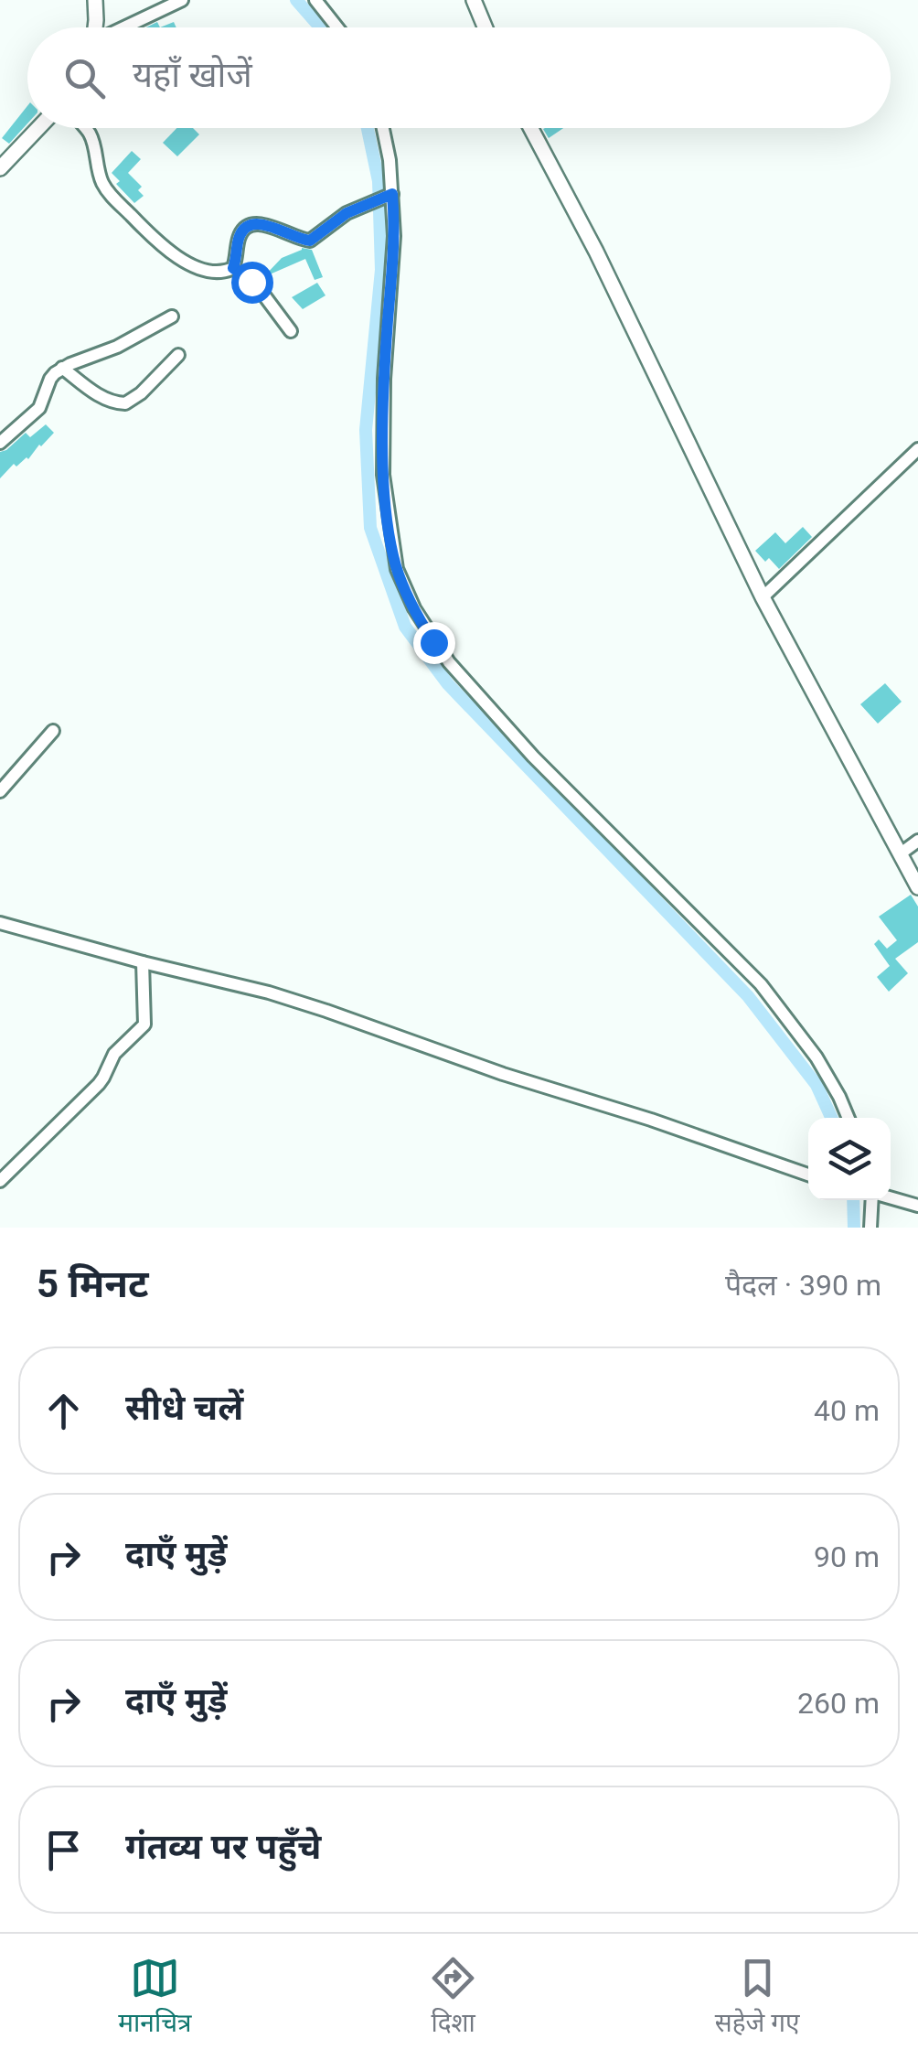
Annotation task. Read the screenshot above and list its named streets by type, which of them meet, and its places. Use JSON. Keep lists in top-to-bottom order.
{
  "page": {
    "search": "यहाँ खोजें",
    "heading": ["5 मिनट", "पैदल · 390 m"],
    "list": [
      ["सीधे चलें", "40 m"],
      ["दाएँ मुड़ें", "90 m"],
      ["दाएँ मुड़ें", "260 m"],
      "गंतव्य पर पहुँचे"
    ],
    "nav": ["मानचित्र", "दिशा", "सहेजे गए"]
  }
}
